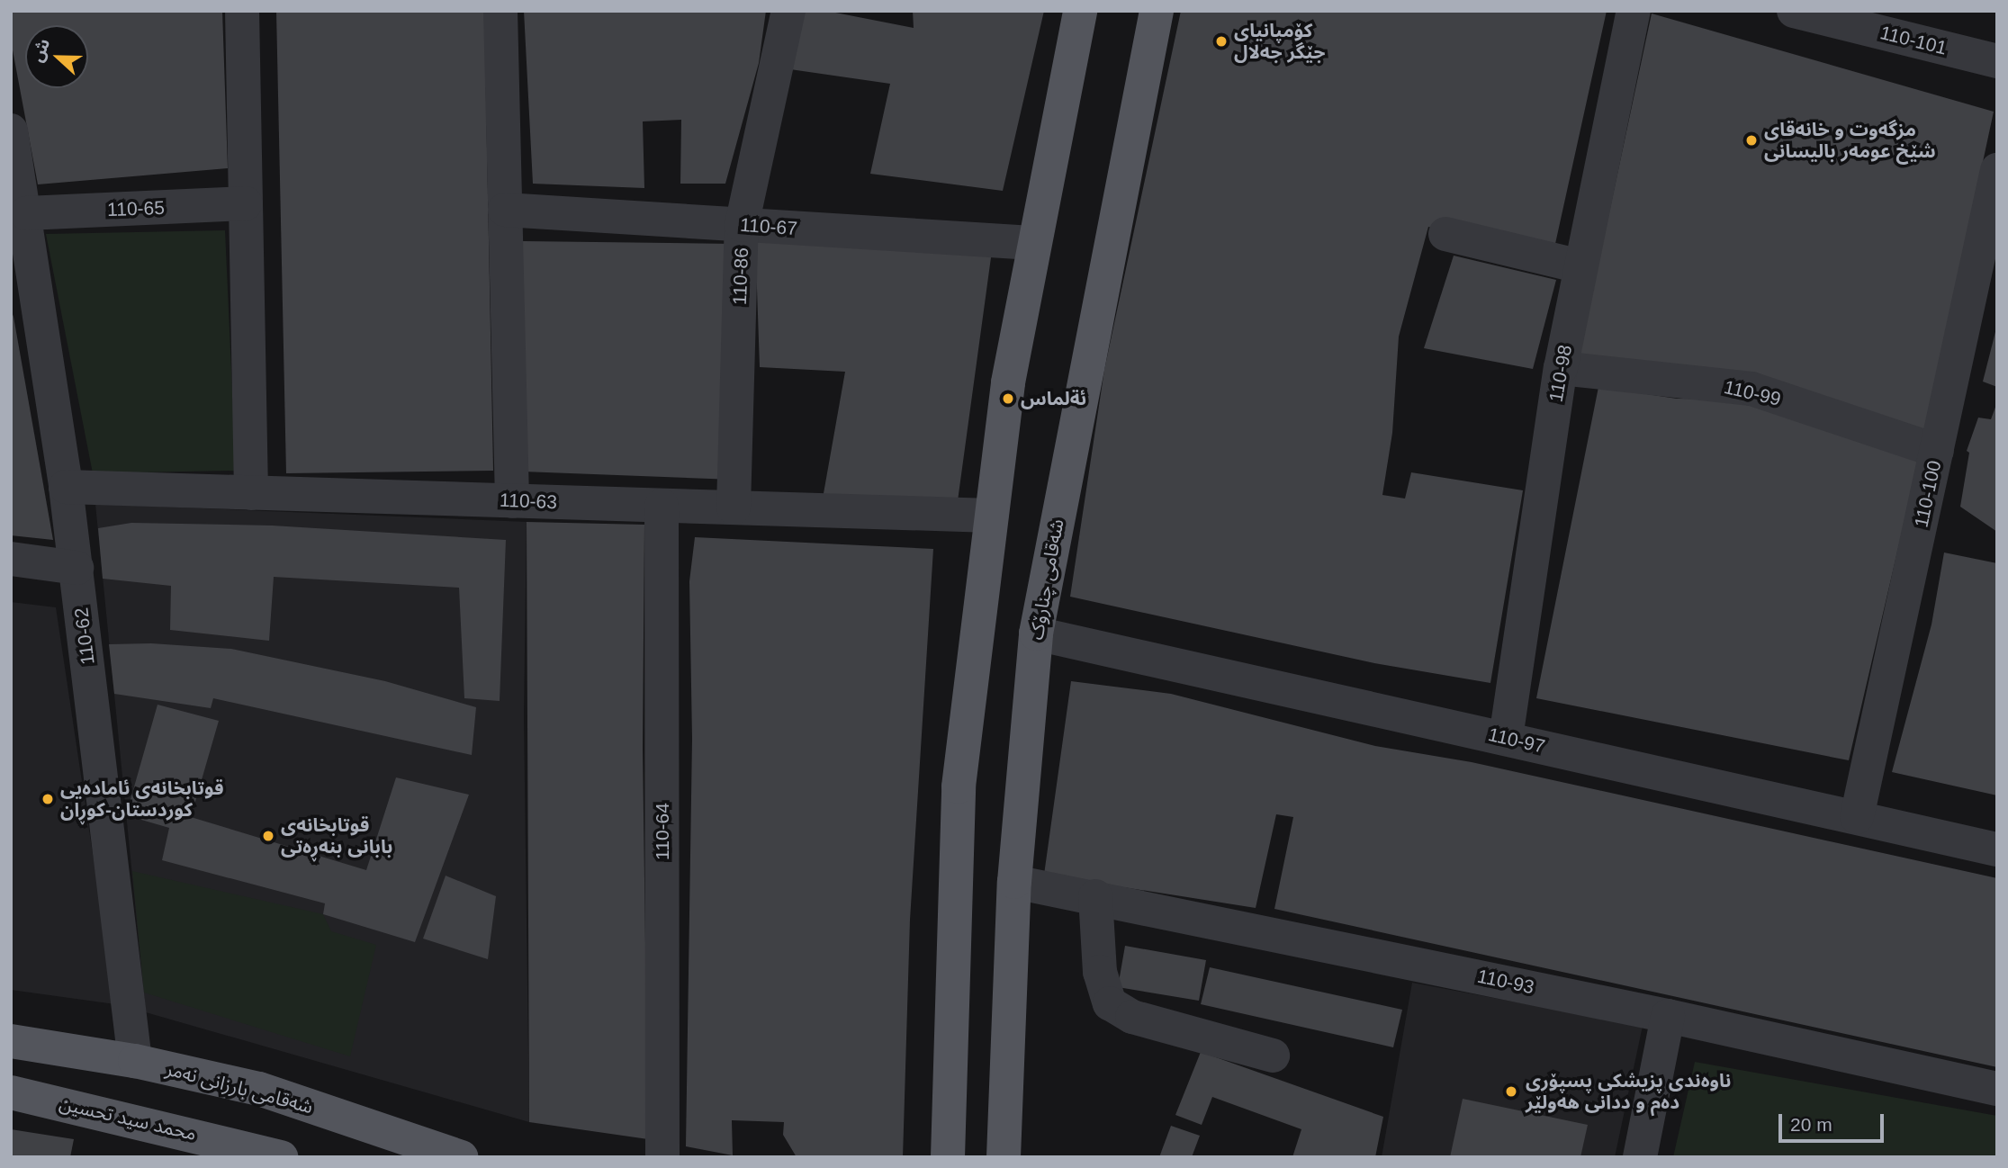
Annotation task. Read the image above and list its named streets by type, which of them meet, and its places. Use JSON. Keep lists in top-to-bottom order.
{
  "streets": {
    "main road": ["شەقامی چنارۆک", "شەقامی بارزانی نەمر", "محمد سید تحسین"],
    "street": [
      "110-101",
      "110-65",
      "110-67",
      "110-86",
      "110-98",
      "110-99",
      "110-100",
      "110-63",
      "110-62",
      "110-97",
      "110-64",
      "110-93"
    ]
  },
  "crossings": [
    ["110-65", "110-62"],
    ["110-67", "110-86"],
    ["110-86", "110-63"],
    ["110-98", "110-99"],
    ["110-98", "110-97"],
    ["110-99", "110-100"],
    ["110-100", "110-97"],
    ["110-63", "110-62"],
    ["110-63", "110-64"],
    ["شەقامی چنارۆک", "110-97"],
    ["شەقامی چنارۆک", "110-93"],
    ["110-62", "شەقامی بارزانی نەمر"]
  ],
  "places": [
    "کۆمپانیای جێگر جەلال",
    "مزگەوت و خانەقای شێخ عومەر بالیسانی",
    "ئةلماس",
    "قوتابخانەی ئامادەیی کوردستان-کوڕان",
    "قوتابخانەی بابانی بنەڕەتی",
    "ناوەندی پزیشکی پسپۆڕی دەم و ددانی هەولێر"
  ],
  "scale_bar": "20 m",
  "north": "left"
}
